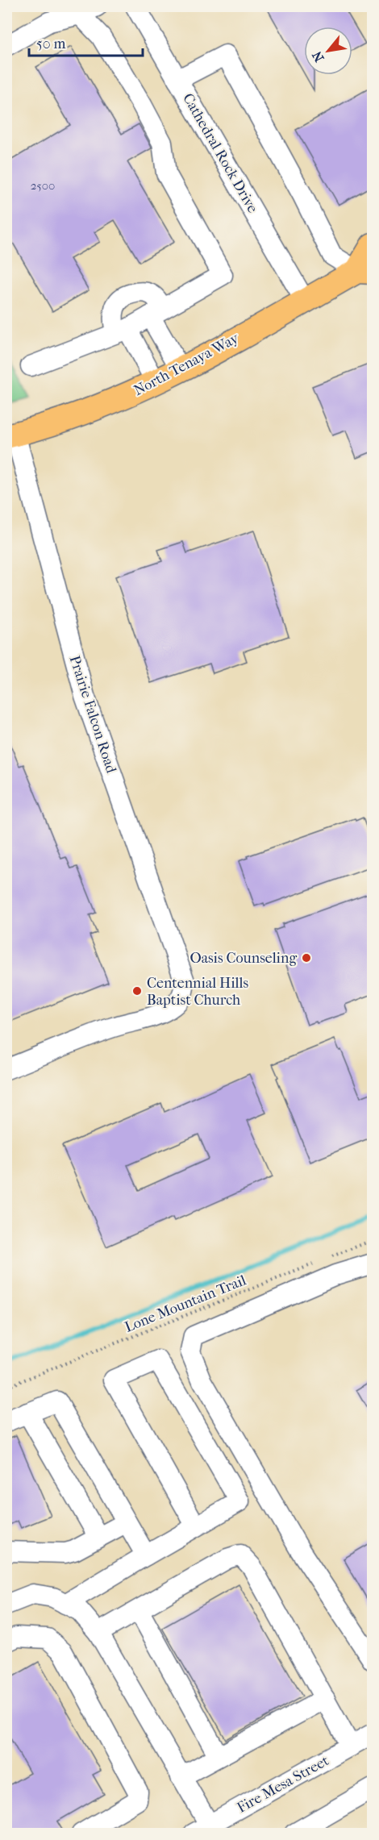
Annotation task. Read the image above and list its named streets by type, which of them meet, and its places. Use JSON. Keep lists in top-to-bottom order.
{
  "streets": {
    "main road": ["North Tenaya Way"],
    "street": ["Cathedral Rock Drive", "Prairie Falcon Road", "Fire Mesa Street"],
    "path": ["Lone Mountain Trail"]
  },
  "crossings": [
    ["Cathedral Rock Drive", "North Tenaya Way"],
    ["North Tenaya Way", "Prairie Falcon Road"]
  ],
  "places": ["Oasis Counseling", "Centennial Hills Baptist Church"],
  "house_numbers": ["2500"],
  "scale_bar": "50 m",
  "north": "bottom left"
}
